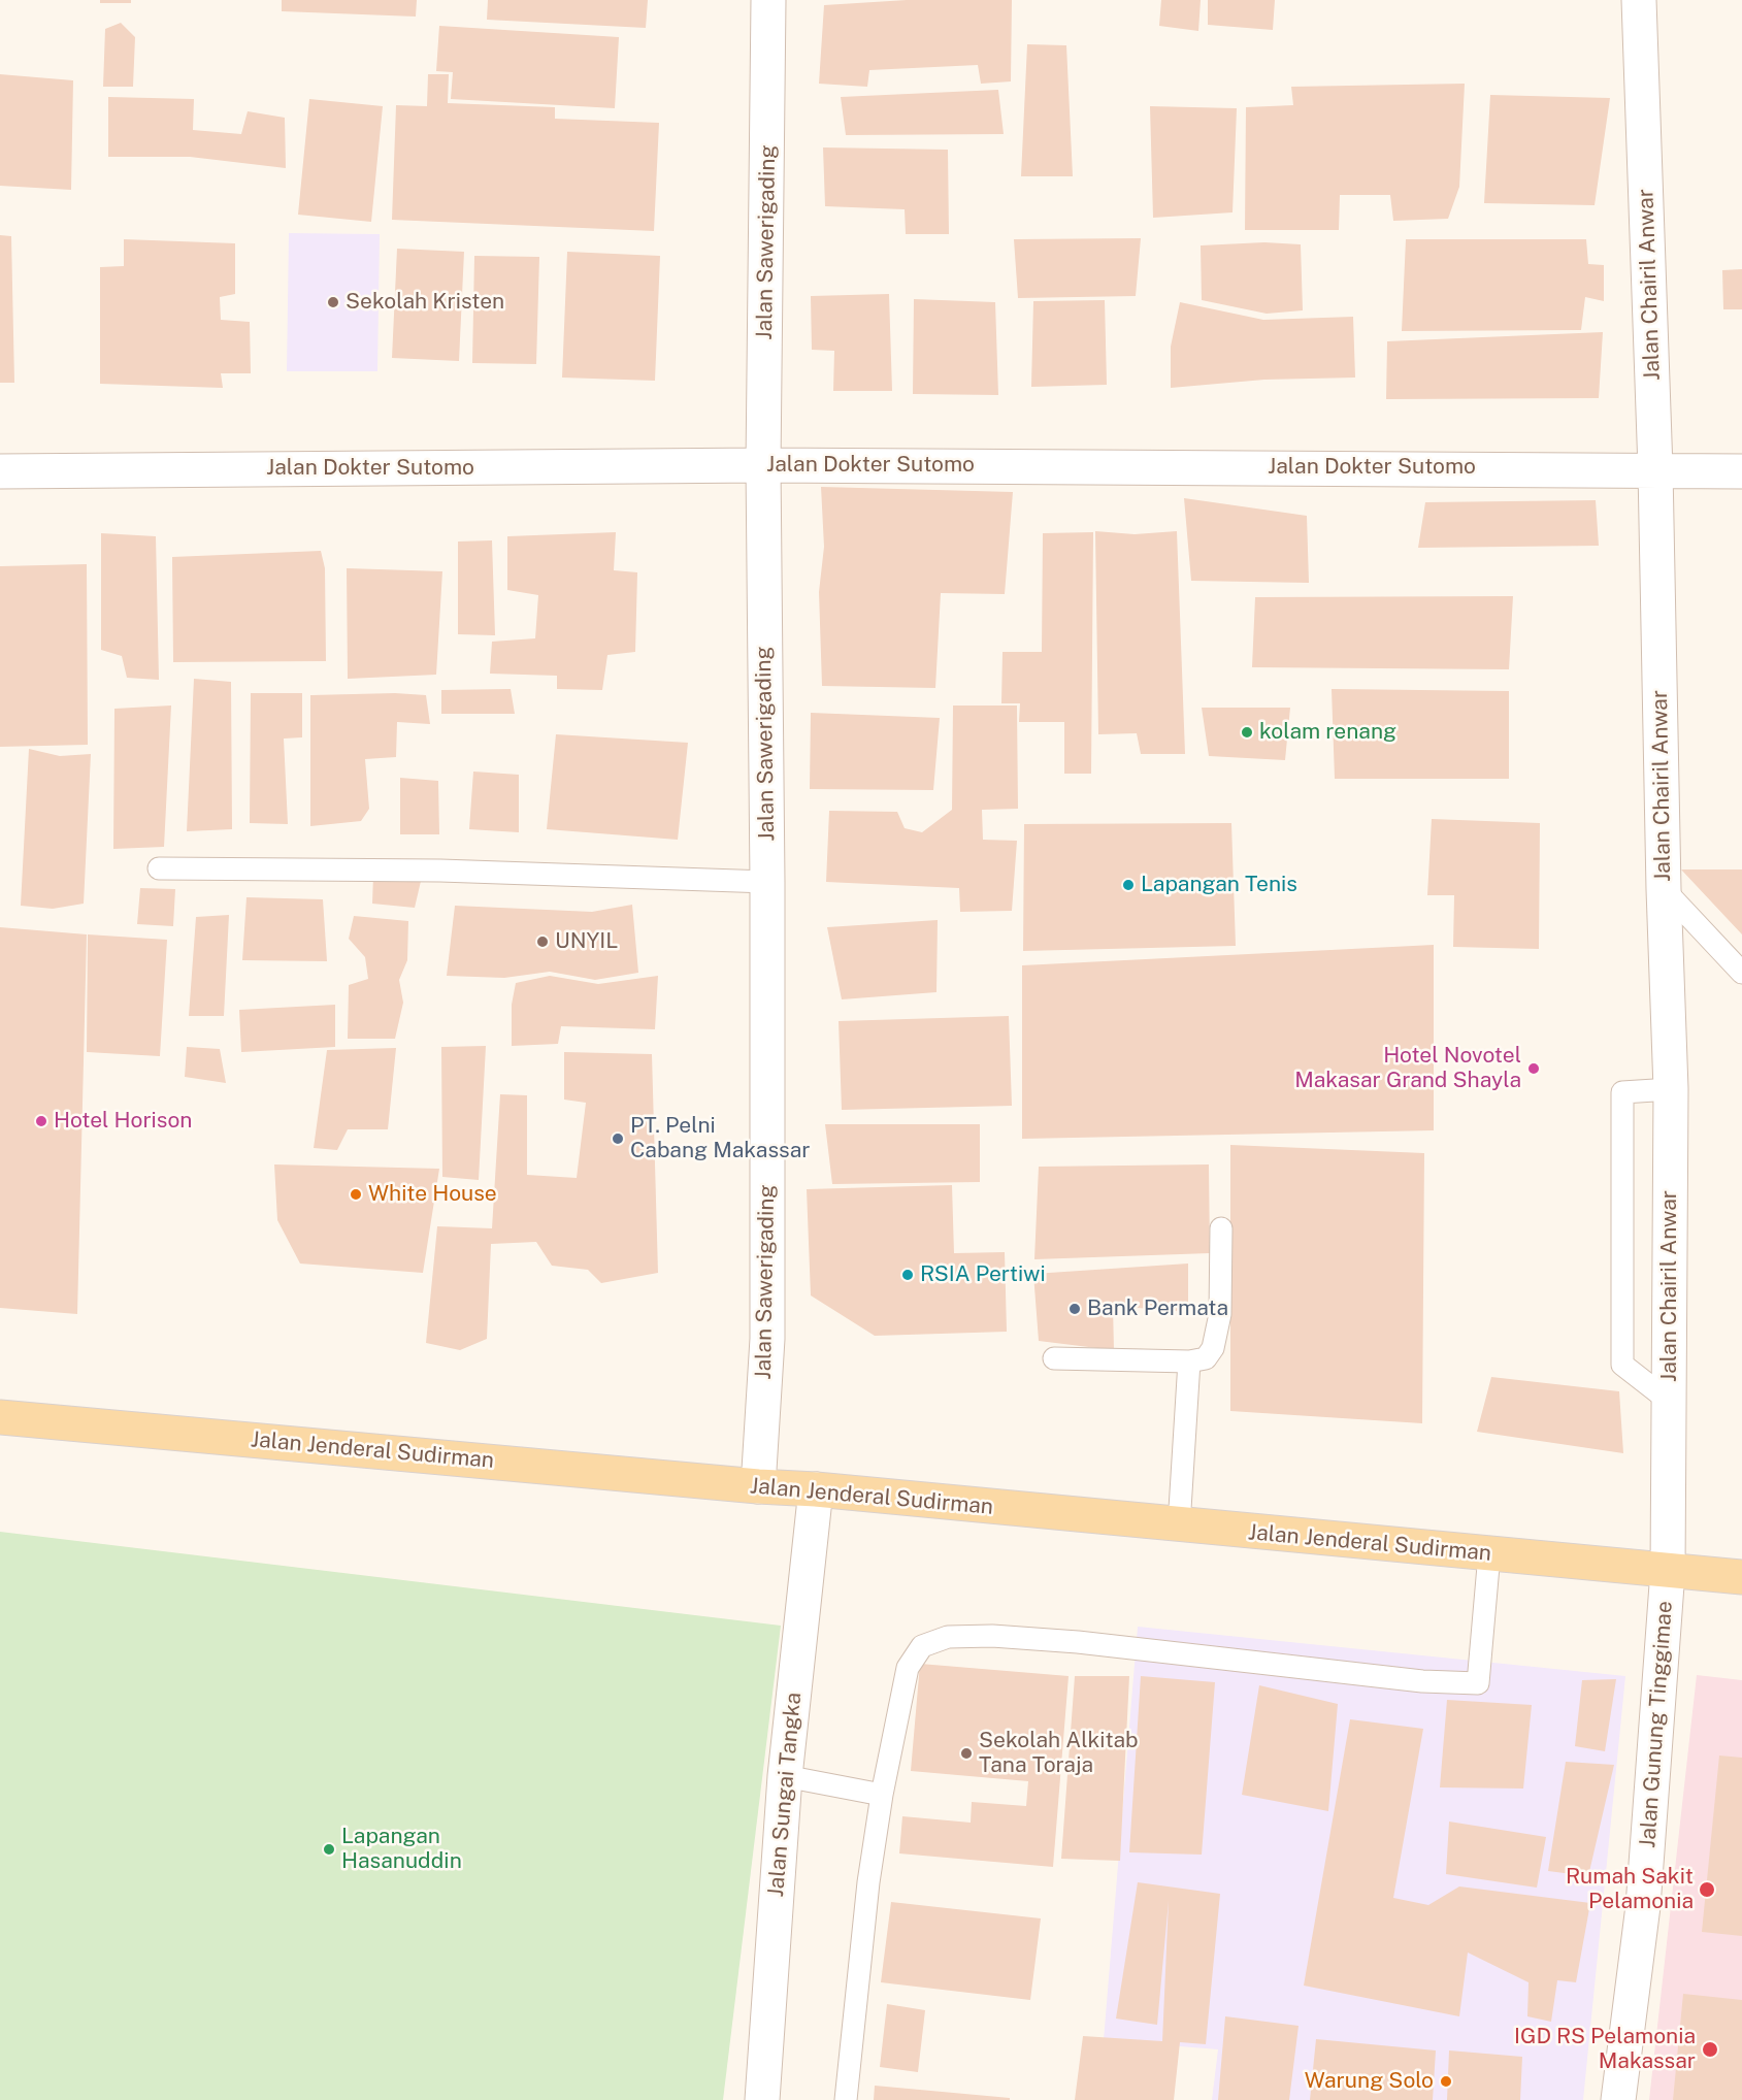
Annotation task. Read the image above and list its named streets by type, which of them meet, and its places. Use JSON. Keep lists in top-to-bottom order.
{
  "streets": {
    "main road": ["Jalan Jenderal Sudirman"],
    "street": [
      "Jalan Sawerigading",
      "Jalan Chairil Anwar",
      "Jalan Dokter Sutomo",
      "Jalan Gunung Tinggimae",
      "Jalan Sungai Tangka"
    ]
  },
  "crossings": [
    ["Jalan Sawerigading", "Jalan Dokter Sutomo"],
    ["Jalan Sawerigading", "Jalan Jenderal Sudirman"],
    ["Jalan Chairil Anwar", "Jalan Dokter Sutomo"],
    ["Jalan Chairil Anwar", "Jalan Jenderal Sudirman"],
    ["Jalan Chairil Anwar", "Jalan Gunung Tinggimae"],
    ["Jalan Jenderal Sudirman", "Jalan Gunung Tinggimae"],
    ["Jalan Jenderal Sudirman", "Jalan Sungai Tangka"]
  ],
  "places": [
    "Sekolah Kristen",
    "kolam renang",
    "Lapangan Tenis",
    "UNYIL",
    "Hotel Novotel Makasar Grand Shayla",
    "Hotel Horison",
    "PT. Pelni Cabang Makassar",
    "White House",
    "RSIA Pertiwi",
    "Bank Permata",
    "Sekolah Alkitab Tana Toraja",
    "Lapangan Hasanuddin",
    "Rumah Sakit Pelamonia",
    "IGD RS Pelamonia Makassar",
    "Warung Solo"
  ]
}
